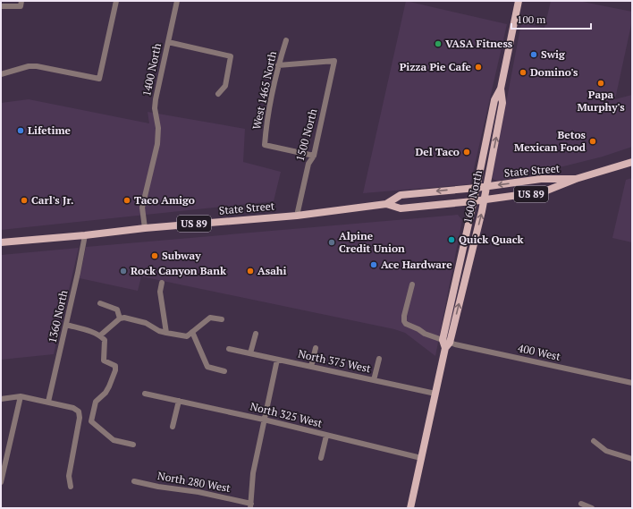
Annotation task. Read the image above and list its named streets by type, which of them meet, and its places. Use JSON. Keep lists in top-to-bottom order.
{
  "streets": {
    "main road": ["State Street", "US 89", "1600 North"],
    "street": [
      "1400 North",
      "West 1465 North",
      "1500 North",
      "1360 North",
      "400 West",
      "North 375 West",
      "North 325 West",
      "North 280 West"
    ]
  },
  "crossings": [
    ["1400 North", "State Street"],
    ["West 1465 North", "1500 North"],
    ["1500 North", "State Street"],
    ["State Street", "1600 North"],
    ["State Street", "1360 North"],
    ["1600 North", "400 West"],
    ["1600 North", "North 375 West"],
    ["1600 North", "North 325 West"]
  ],
  "places": [
    "VASA Fitness",
    "Swig",
    "Pizza Pie Cafe",
    "Domino's",
    "Papa Murphy's",
    "Lifetime",
    "Betos Mexican Food",
    "Del Taco",
    "Carl's Jr.",
    "Taco Amigo",
    "Quick Quack",
    "Alpine Credit Union",
    "Subway",
    "Ace Hardware",
    "Rock Canyon Bank",
    "Asahi"
  ],
  "scale_bar": "100 m"
}
